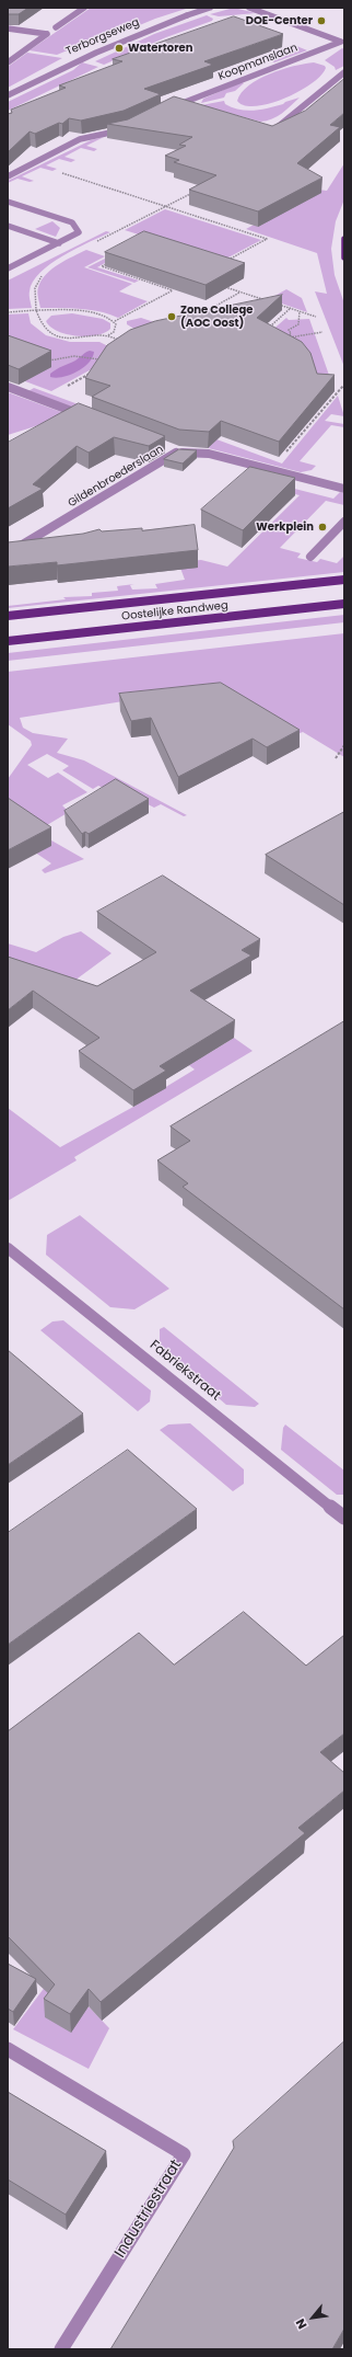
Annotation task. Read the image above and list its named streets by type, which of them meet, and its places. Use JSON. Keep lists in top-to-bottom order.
{
  "streets": {
    "main road": ["Oostelijke Randweg"],
    "street": [
      "Terborgseweg",
      "Koopmanslaan",
      "Gildenbroederslaan",
      "Fabriekstraat",
      "Industriestraat"
    ]
  },
  "places": [
    "DOE-Center",
    "Watertoren",
    "Zone College (AOC Oost)",
    "Werkplein"
  ],
  "north": "bottom left"
}
